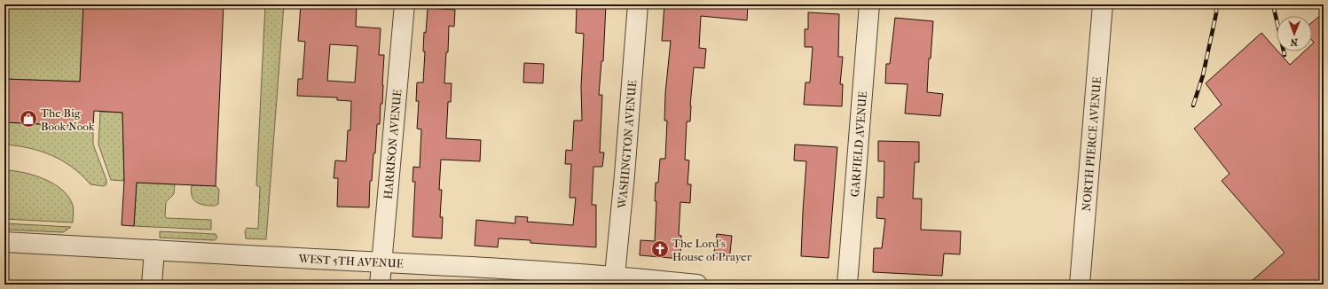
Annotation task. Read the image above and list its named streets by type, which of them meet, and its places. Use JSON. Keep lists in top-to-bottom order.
{
  "streets": {
    "street": [
      "HARRISON AVENUE",
      "WASHINGTON AVENUE",
      "GARFIELD AVENUE",
      "NORTH PIERCE AVENUE",
      "WEST 5TH AVENUE"
    ]
  },
  "crossings": [
    ["HARRISON AVENUE", "WEST 5TH AVENUE"],
    ["WASHINGTON AVENUE", "WEST 5TH AVENUE"]
  ],
  "places": {
    "shop": ["The Big Book Nook"],
    "church": ["The Lord's House of Prayer"]
  },
  "north": "bottom"
}
